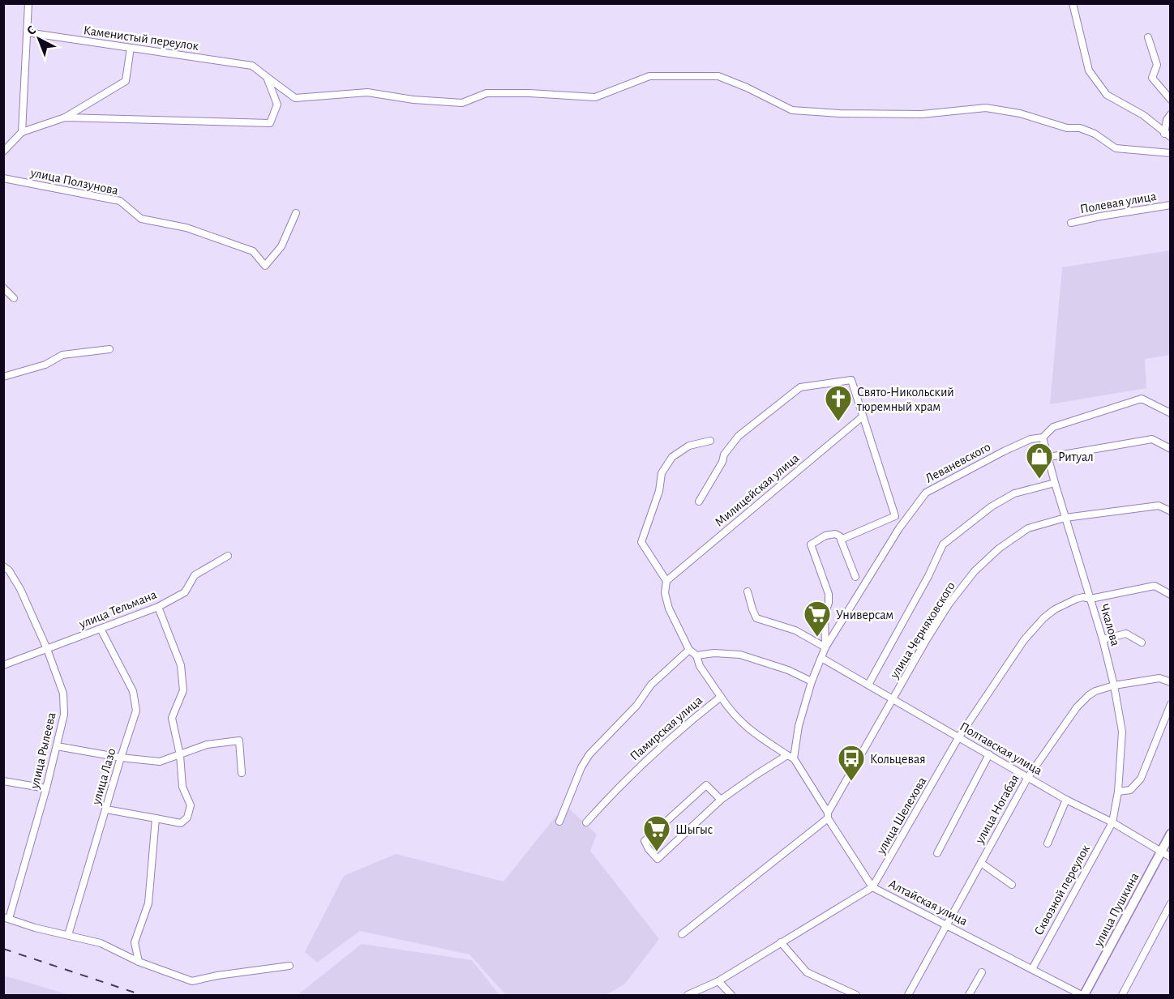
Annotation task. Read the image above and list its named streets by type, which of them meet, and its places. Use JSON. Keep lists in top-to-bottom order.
{
  "streets": {
    "street": [
      "Каменистый переулок",
      "улица Ползунова",
      "Полевая улица",
      "Леваневского",
      "Милицейская улица",
      "улица Тельмана",
      "Чкалова",
      "улица Черняховского",
      "Памирская улица",
      "Полтавская улица",
      "улица Рылеева",
      "улица Лазо",
      "улица Ногабая",
      "улица Шелехова",
      "Сквозной переулок",
      "Алтайская улица",
      "улица Пушкина"
    ]
  },
  "crossings": [
    ["Леваневского", "Милицейская улица"],
    ["Леваневского", "Чкалова"],
    ["Леваневского", "Памирская улица"],
    ["Леваневского", "Полтавская улица"],
    ["Леваневского", "Алтайская улица"],
    ["улица Тельмана", "улица Рылеева"],
    ["улица Тельмана", "улица Лазо"],
    ["Чкалова", "улица Черняховского"],
    ["Чкалова", "Полтавская улица"],
    ["Чкалова", "улица Ногабая"],
    ["Чкалова", "улица Шелехова"],
    ["Чкалова", "Сквозной переулок"],
    ["улица Черняховского", "Полтавская улица"],
    ["улица Черняховского", "Алтайская улица"],
    ["Памирская улица", "Алтайская улица"],
    ["Полтавская улица", "улица Ногабая"],
    ["Полтавская улица", "улица Шелехова"],
    ["Полтавская улица", "Сквозной переулок"],
    ["Полтавская улица", "улица Пушкина"],
    ["улица Ногабая", "Алтайская улица"],
    ["улица Шелехова", "Алтайская улица"],
    ["Сквозной переулок", "Алтайская улица"],
    ["Алтайская улица", "улица Пушкина"]
  ],
  "places": {
    "church": ["Свято-Никольский тюремный храм"],
    "shop": ["Ритуал"],
    "supermarket": ["Универсам", "Шыгыс"],
    "bus stop": ["Кольцевая"]
  },
  "north": "top left"
}
